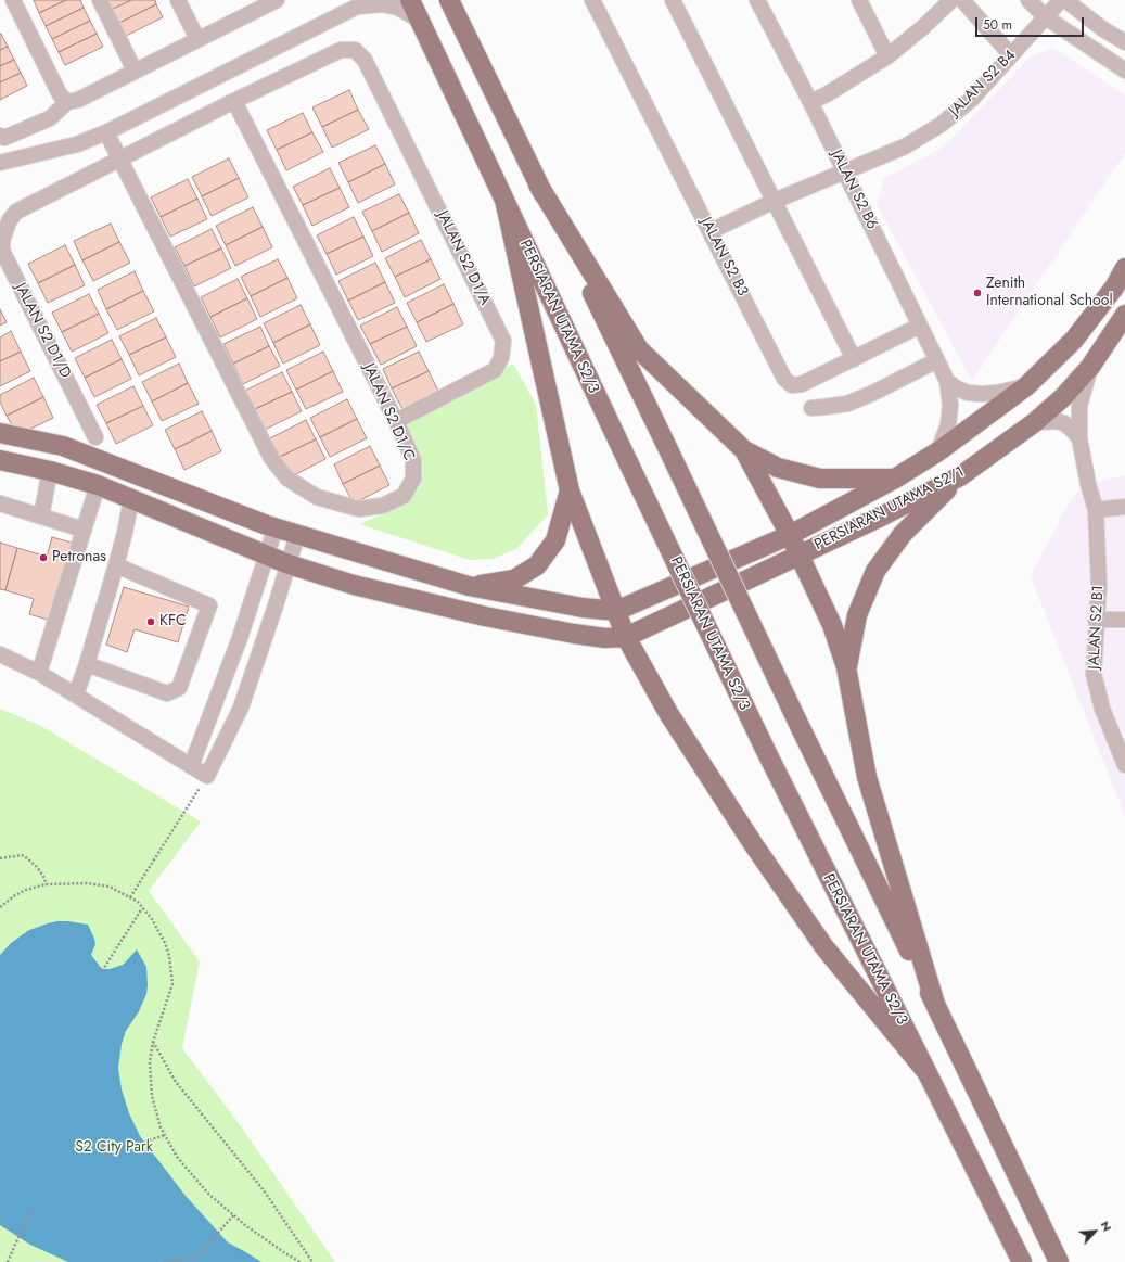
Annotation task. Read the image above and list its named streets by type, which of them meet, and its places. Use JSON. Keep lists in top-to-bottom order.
{
  "streets": {
    "main road": ["PERSIARAN UTAMA S2/3", "PERSIARAN UTAMA S2/1"],
    "street": [
      "JALAN S2 B4",
      "JALAN S2 B6",
      "JALAN S2 B3",
      "JALAN S2 D1/A",
      "JALAN S2 D1/D",
      "JALAN S2 D1/C",
      "JALAN S2 B1"
    ]
  },
  "crossings": [
    ["JALAN S2 B4", "JALAN S2 B6"],
    ["JALAN S2 B4", "JALAN S2 B3"],
    ["JALAN S2 B6", "JALAN S2 B3"],
    ["JALAN S2 B6", "PERSIARAN UTAMA S2/1"],
    ["JALAN S2 D1/A", "JALAN S2 D1/D"],
    ["JALAN S2 D1/A", "JALAN S2 D1/C"],
    ["JALAN S2 D1/D", "JALAN S2 D1/C"],
    ["PERSIARAN UTAMA S2/1", "JALAN S2 B1"]
  ],
  "parks": ["S2 City Park"],
  "places": ["Zenith International School", "Petronas", "KFC"],
  "scale_bar": "50 m",
  "north": "top right"
}
